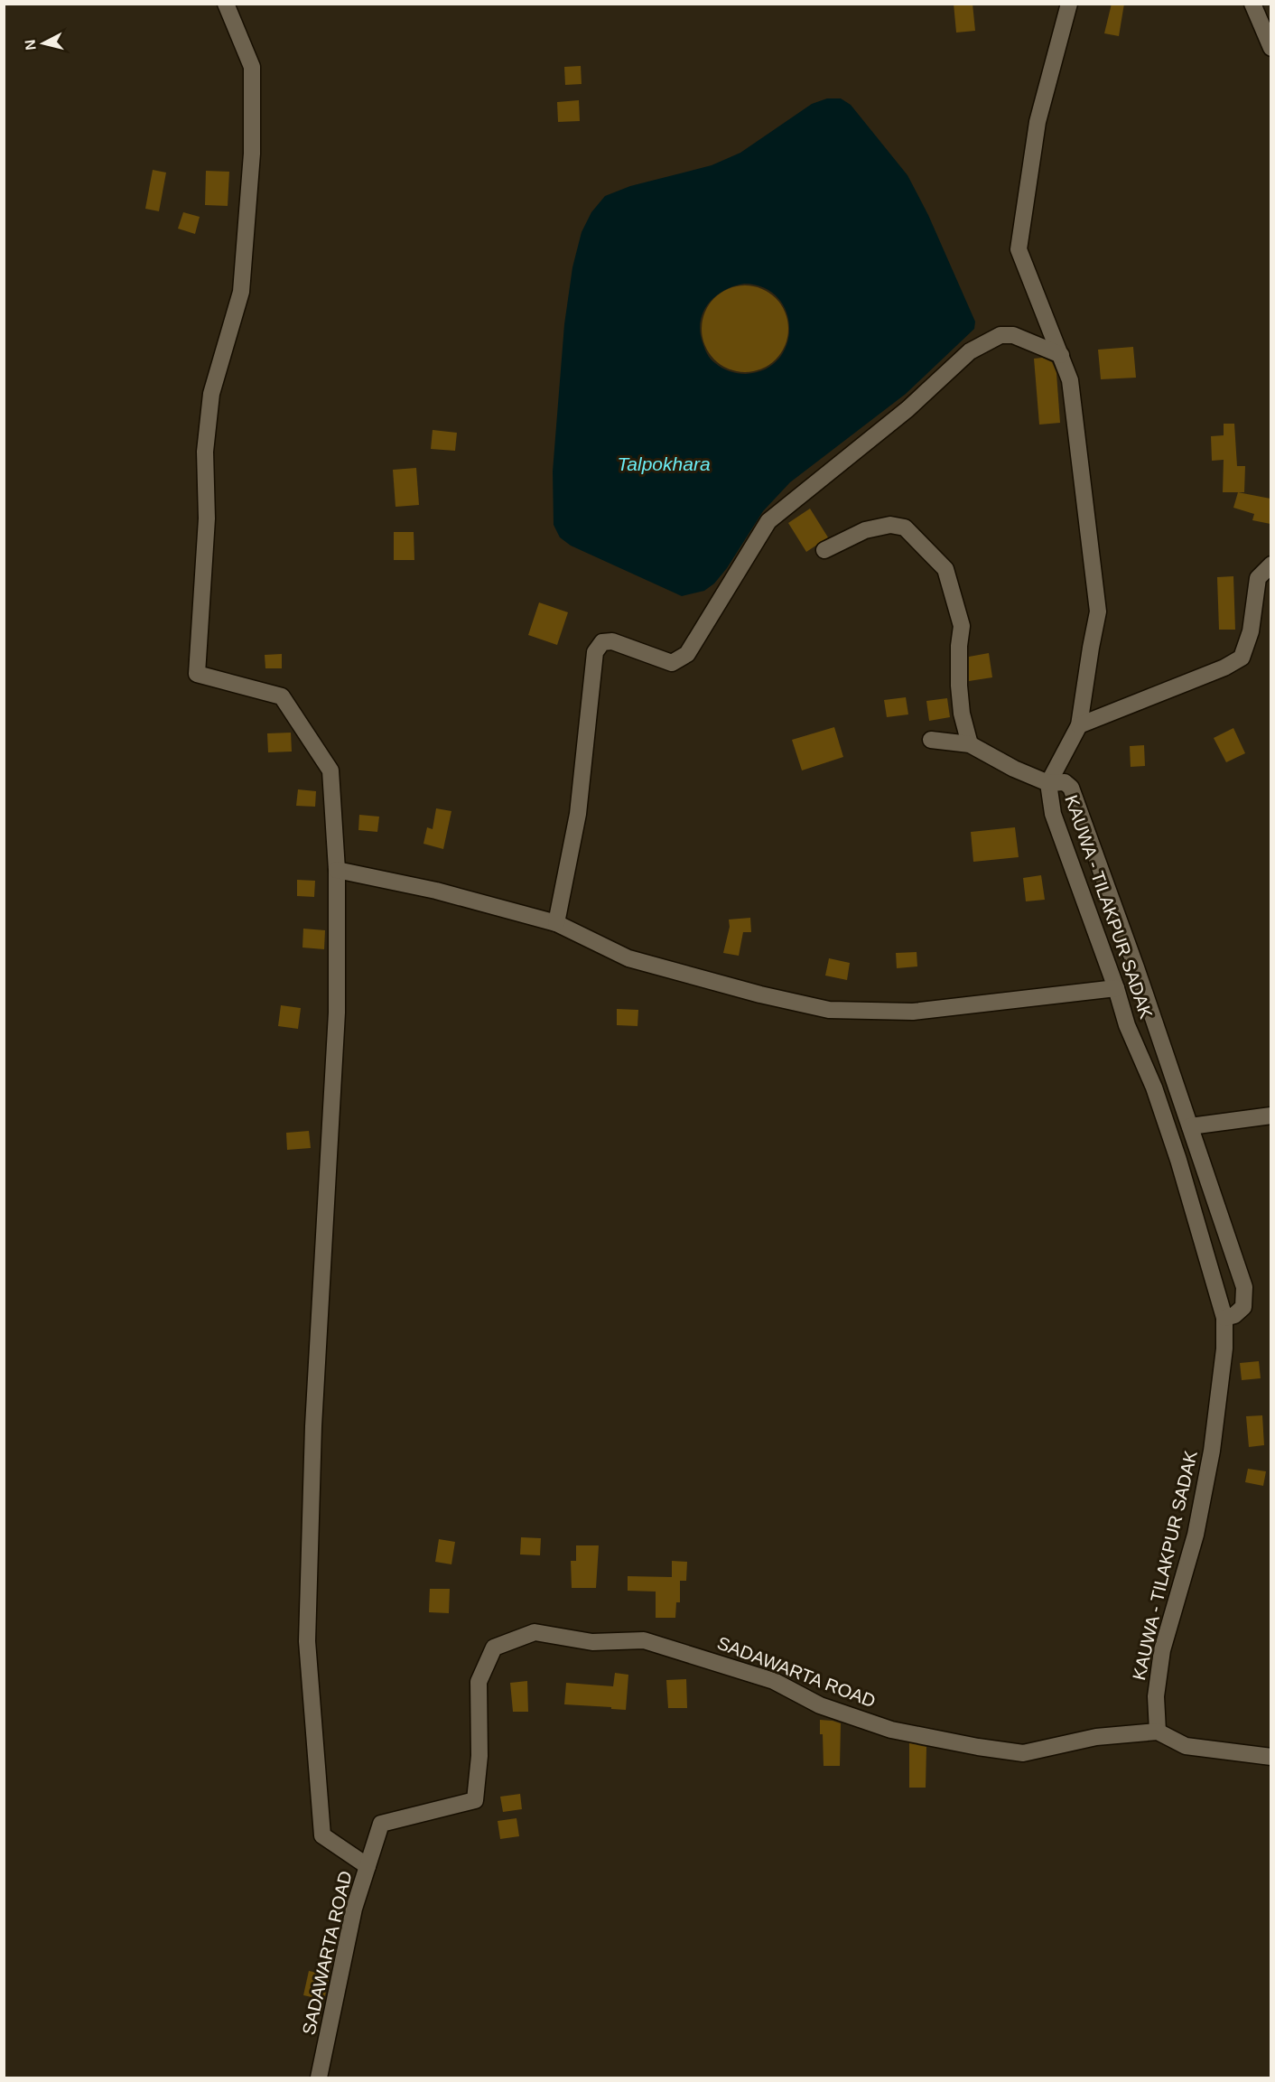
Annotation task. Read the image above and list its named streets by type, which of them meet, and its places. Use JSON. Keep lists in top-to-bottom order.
{
  "streets": {
    "street": ["KAUWA - TILAKPUR SADAK", "SADAWARTA ROAD"]
  },
  "crossings": [
    ["KAUWA - TILAKPUR SADAK", "SADAWARTA ROAD"]
  ],
  "water": ["Talpokhara"],
  "north": "left"
}
